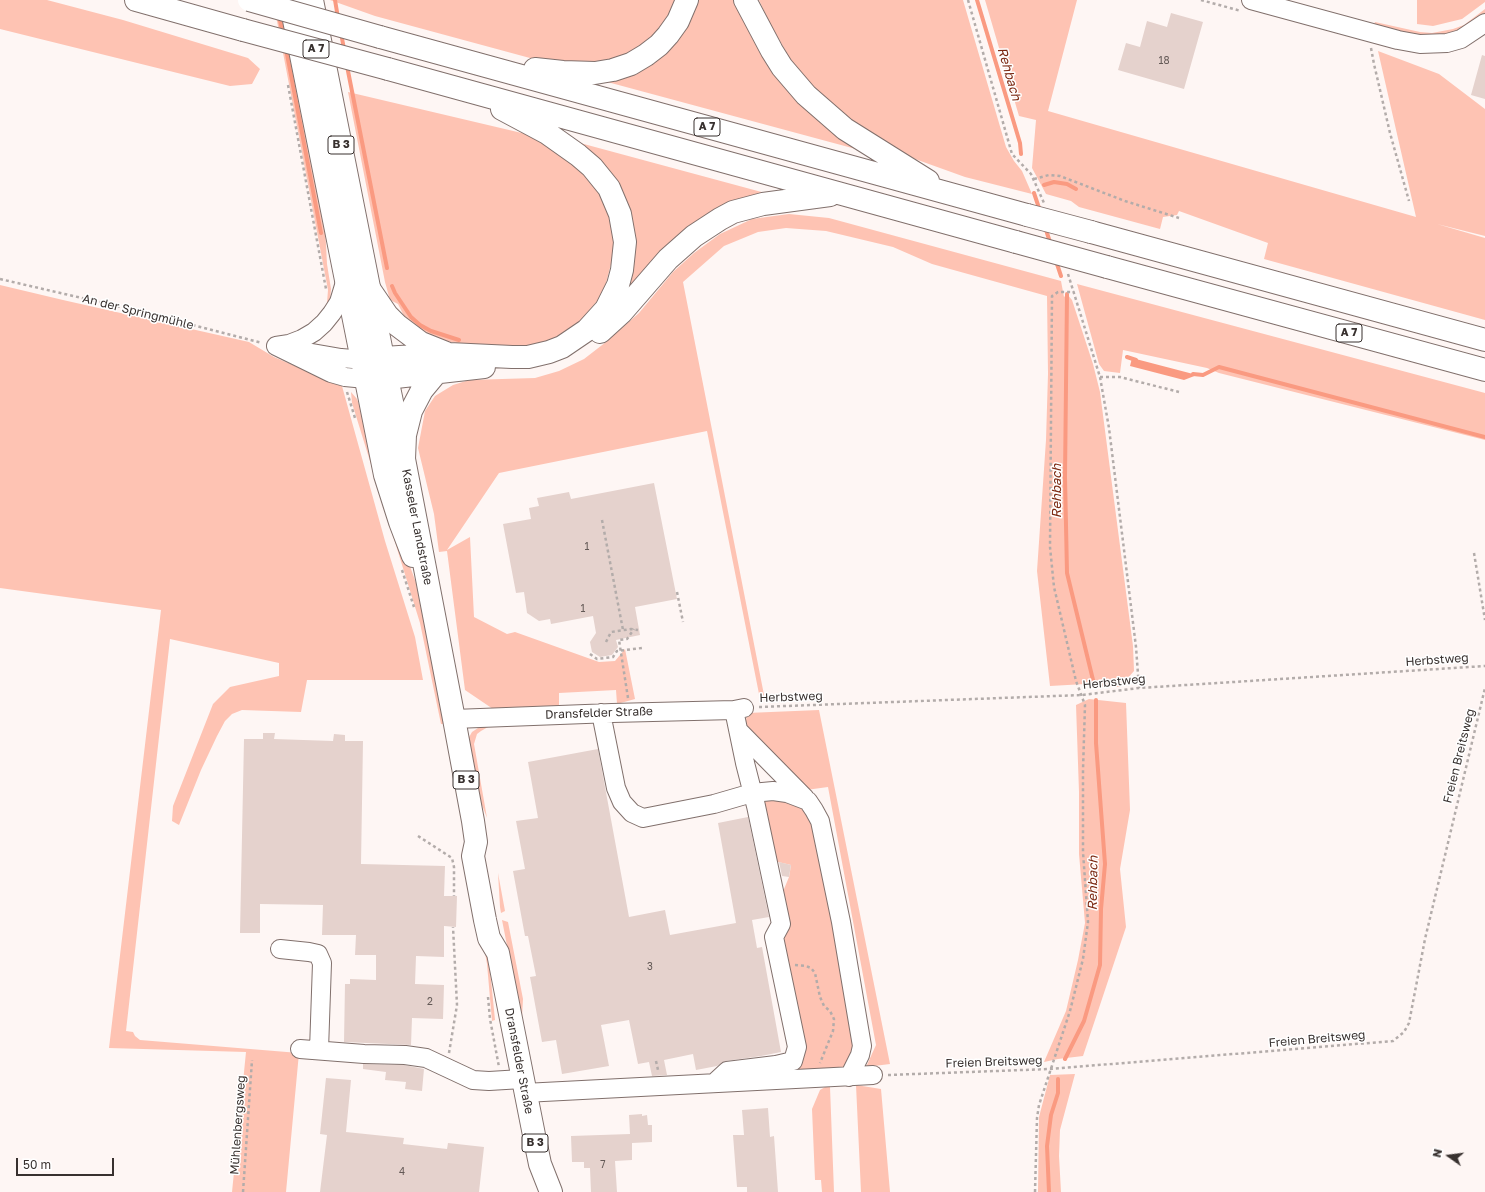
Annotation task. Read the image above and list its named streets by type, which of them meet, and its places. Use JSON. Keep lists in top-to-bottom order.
{
  "streets": {
    "main road": [
      "A 7",
      "B 3",
      "Kasseler Landstraße",
      "Dransfelder Straße"
    ],
    "path": [
      "An der Springmühle",
      "Herbstweg",
      "Freien Breitsweg",
      "Mühlenbergsweg"
    ]
  },
  "crossings": [
    ["Kasseler Landstraße", "Dransfelder Straße"],
    ["Herbstweg", "Dransfelder Straße"]
  ],
  "water": ["Rehbach"],
  "house_numbers": [
    "18",
    "1",
    "1",
    "3",
    "2",
    "7",
    "4"
  ],
  "scale_bar": "50 m",
  "north": "left"
}
